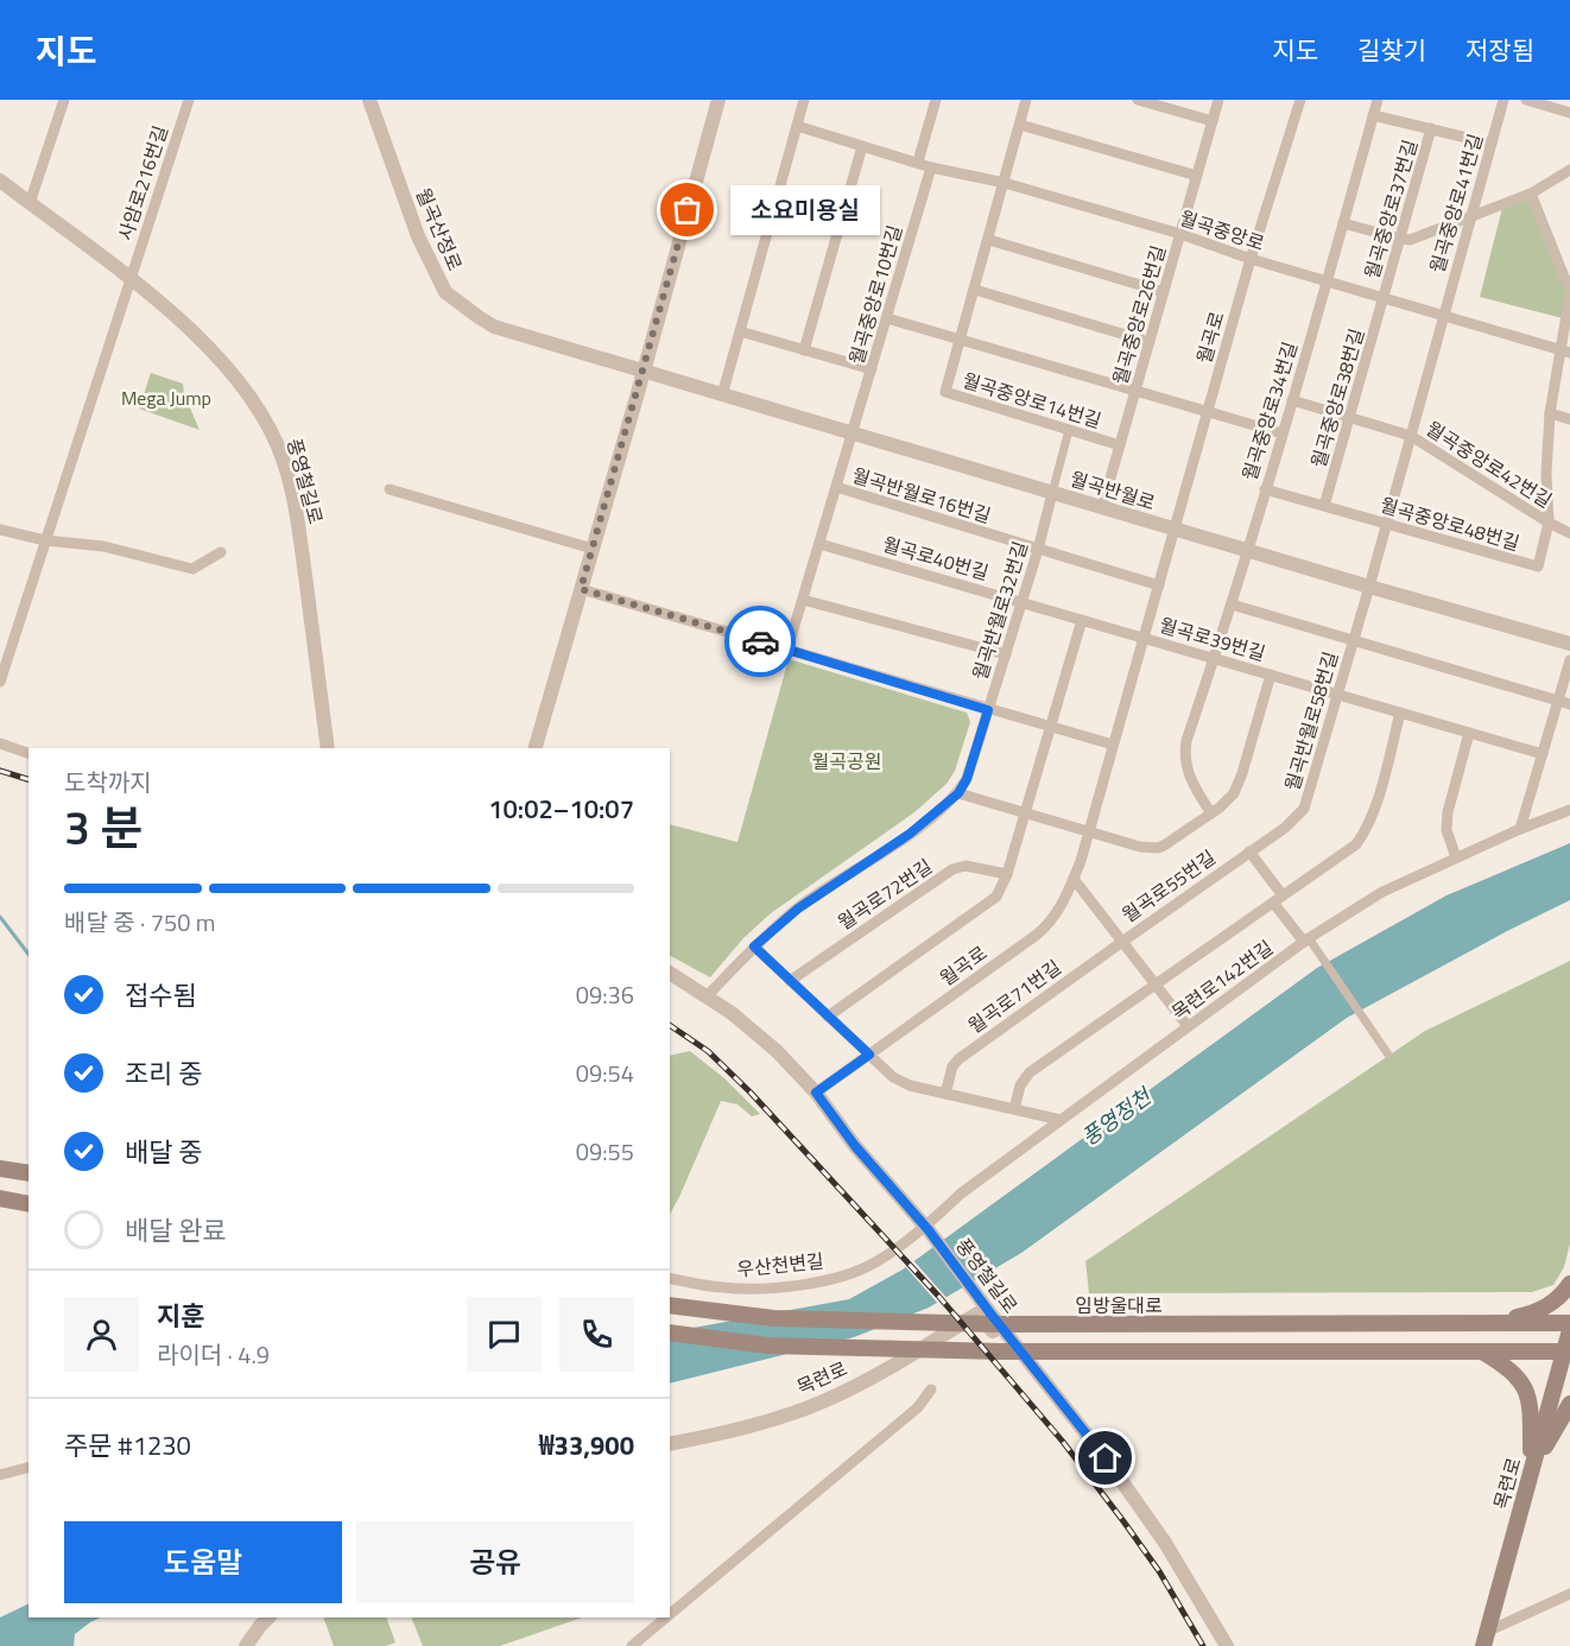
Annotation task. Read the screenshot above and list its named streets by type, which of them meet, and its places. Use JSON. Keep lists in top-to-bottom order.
{
  "streets": {
    "main road": ["임방울대로", "목련로"],
    "street": [
      "사암로216번길",
      "월곡중앙로41번길",
      "월곡중앙로37번길",
      "월곡산정로",
      "월곡중앙로",
      "월곡중앙로10번길",
      "월곡중앙로26번길",
      "월곡로",
      "월곡중앙로38번길",
      "월곡중앙로14번길",
      "월곡중앙로34번길",
      "월곡중앙로42번길",
      "풍영철길로",
      "월곡반월로",
      "월곡반월로16번길",
      "월곡중앙로48번길",
      "월곡로40번길",
      "월곡반월로32번길",
      "월곡로39번길",
      "월곡반월로58번길",
      "월곡로55번길",
      "월곡로72번길",
      "목련로142번길",
      "월곡로71번길",
      "우산천변길"
    ]
  },
  "crossings": [
    ["사암로216번길", "풍영철길로"],
    ["월곡중앙로41번길", "월곡중앙로"],
    ["월곡중앙로41번길", "월곡중앙로42번길"],
    ["월곡중앙로37번길", "월곡중앙로"],
    ["월곡중앙로37번길", "월곡중앙로38번길"],
    ["월곡산정로", "월곡반월로"],
    ["월곡중앙로", "월곡중앙로10번길"],
    ["월곡중앙로", "월곡중앙로26번길"],
    ["월곡중앙로", "월곡로"],
    ["월곡중앙로", "월곡중앙로38번길"],
    ["월곡중앙로", "월곡중앙로14번길"],
    ["월곡중앙로", "월곡중앙로34번길"],
    ["월곡중앙로", "월곡중앙로42번길"],
    ["월곡중앙로", "월곡중앙로48번길"],
    ["월곡중앙로10번길", "월곡반월로"],
    ["월곡중앙로10번길", "월곡반월로16번길"],
    ["월곡중앙로26번길", "월곡중앙로14번길"],
    ["월곡중앙로26번길", "월곡반월로"],
    ["월곡로", "월곡중앙로14번길"],
    ["월곡로", "풍영철길로"],
    ["월곡로", "월곡반월로"],
    ["월곡로", "월곡로40번길"],
    ["월곡로", "월곡로39번길"],
    ["월곡로", "월곡로55번길"],
    ["월곡중앙로38번길", "월곡중앙로48번길"],
    ["월곡중앙로14번길", "월곡중앙로34번길"],
    ["월곡중앙로34번길", "월곡반월로"],
    ["월곡중앙로34번길", "월곡중앙로48번길"],
    ["월곡중앙로34번길", "월곡로39번길"],
    ["월곡중앙로42번길", "월곡반월로"],
    ["월곡중앙로42번길", "월곡중앙로48번길"],
    ["월곡중앙로42번길", "월곡반월로58번길"],
    ["풍영철길로", "월곡반월로32번길"],
    ["풍영철길로", "목련로142번길"],
    ["풍영철길로", "우산천변길"],
    ["풍영철길로", "목련로"],
    ["월곡반월로", "월곡반월로16번길"],
    ["월곡반월로", "월곡반월로32번길"],
    ["월곡반월로", "월곡반월로58번길"],
    ["월곡반월로16번길", "월곡로40번길"],
    ["월곡반월로16번길", "월곡반월로32번길"],
    ["월곡로40번길", "월곡반월로32번길"],
    ["월곡로40번길", "월곡로39번길"],
    ["월곡로39번길", "월곡반월로58번길"],
    ["월곡반월로58번길", "월곡로55번길"],
    ["월곡로55번길", "목련로142번길"],
    ["월곡로55번길", "월곡로71번길"],
    ["목련로142번길", "우산천변길"]
  ],
  "water": ["풍영정천"],
  "parks": ["Mega Jump", "월곡공원"],
  "places": ["소요미용실"],
  "page": {
    "header": "지도",
    "nav": ["지도", "길찾기", "저장됨"],
    "bubble": "소요미용실",
    "heading": ["3 분", "도착까지", "10:02–10:07"],
    "panel": [
      "지훈",
      "라이더 · 4.9",
      "주문 #1230",
      "₩33,900"
    ],
    "bar": "배달 중 · 750 m",
    "list": [
      ["접수됨", "09:36"],
      ["조리 중", "09:54"],
      ["배달 중", "09:55"],
      "배달 완료"
    ],
    "buttons": ["도움말", "공유"]
  }
}
